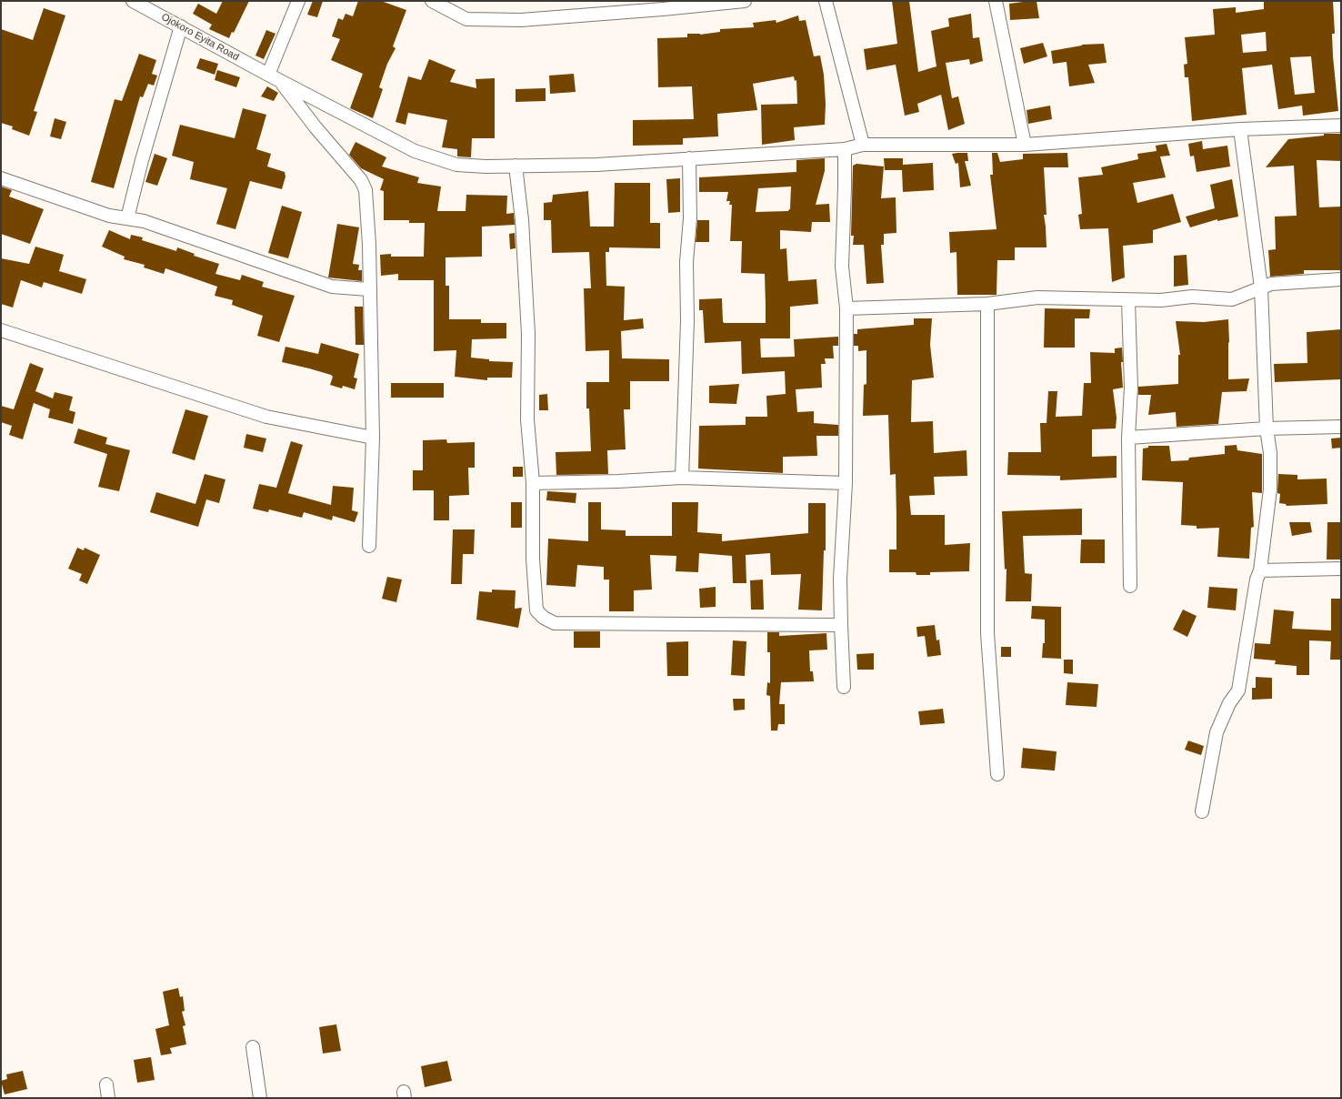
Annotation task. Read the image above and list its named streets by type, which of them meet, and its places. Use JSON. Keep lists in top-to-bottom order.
{
  "streets": {
    "street": ["Ojokoro Eyita Road"]
  }
}
